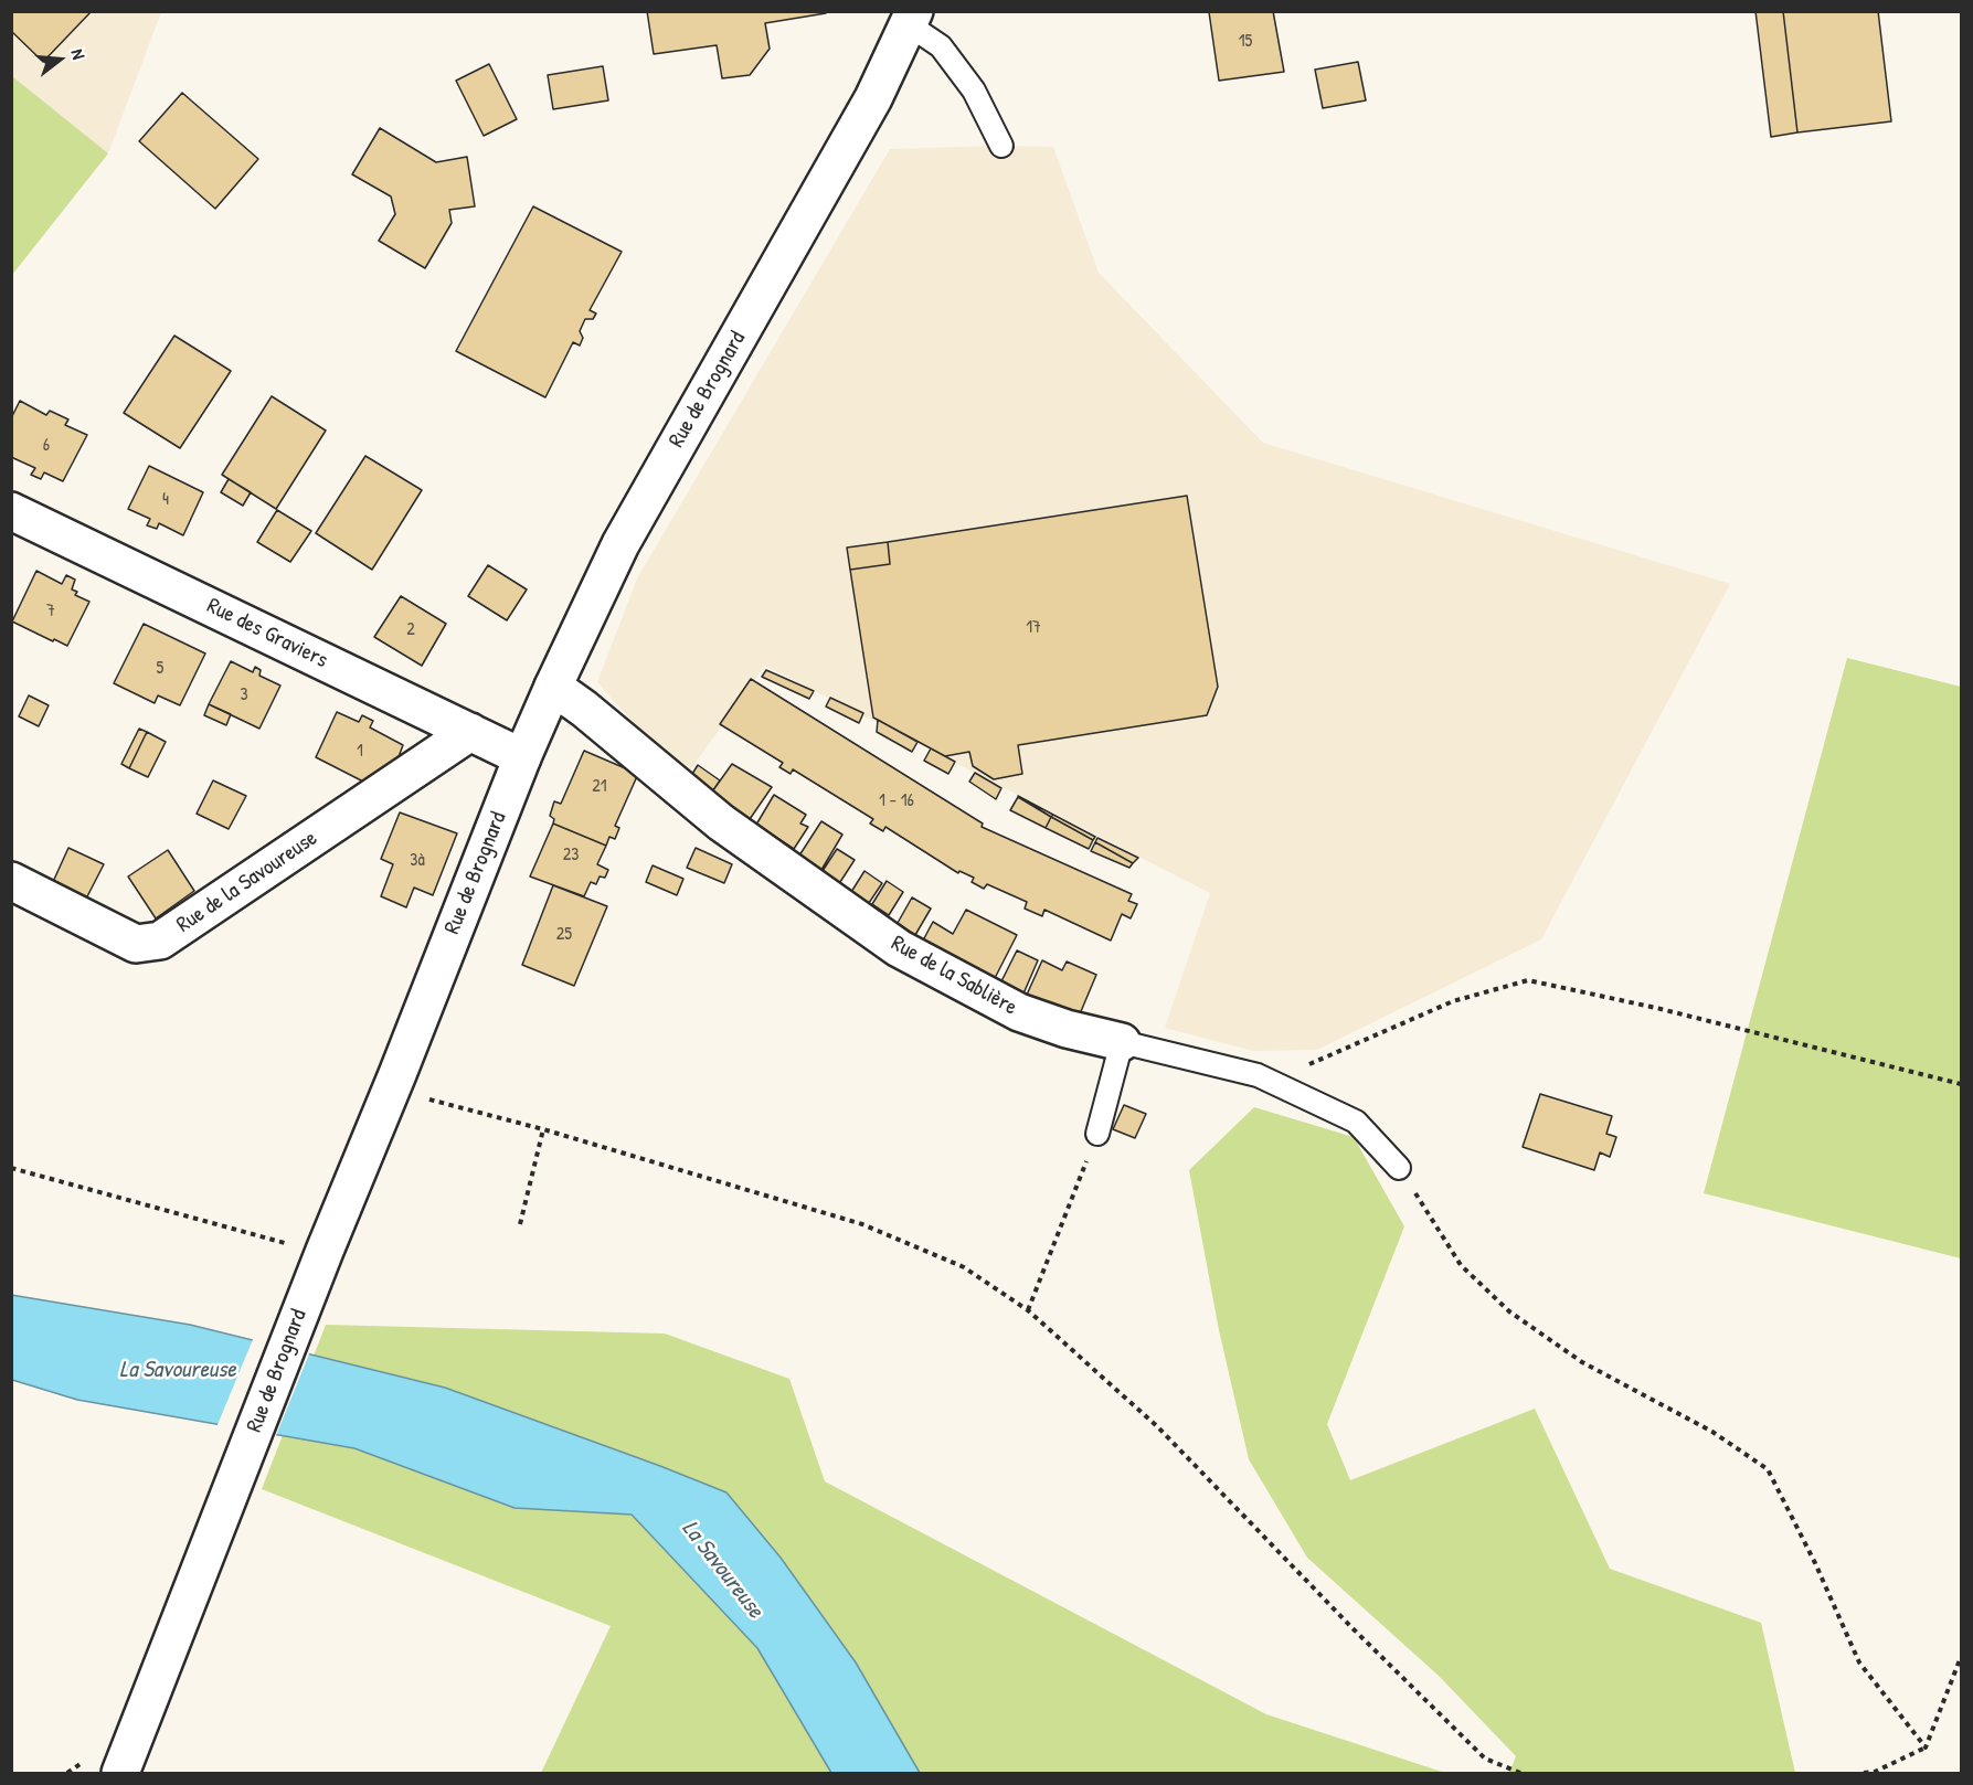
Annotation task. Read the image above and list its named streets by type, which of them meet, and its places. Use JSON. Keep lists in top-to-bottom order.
{
  "streets": {
    "street": [
      "Rue de Brognard",
      "Rue des Graviers",
      "Rue de la Savoureuse",
      "Rue de la Sablière"
    ]
  },
  "crossings": [
    ["Rue de Brognard", "Rue des Graviers"],
    ["Rue de Brognard", "Rue de la Sablière"],
    ["Rue des Graviers", "Rue de la Savoureuse"]
  ],
  "water": ["La Savoureuse"],
  "house_numbers": [
    "15",
    "6",
    "4",
    "7",
    "17",
    "2",
    "5",
    "3",
    "1",
    "21",
    "1 - 16",
    "23",
    "3à",
    "25"
  ],
  "north": "right"
}
